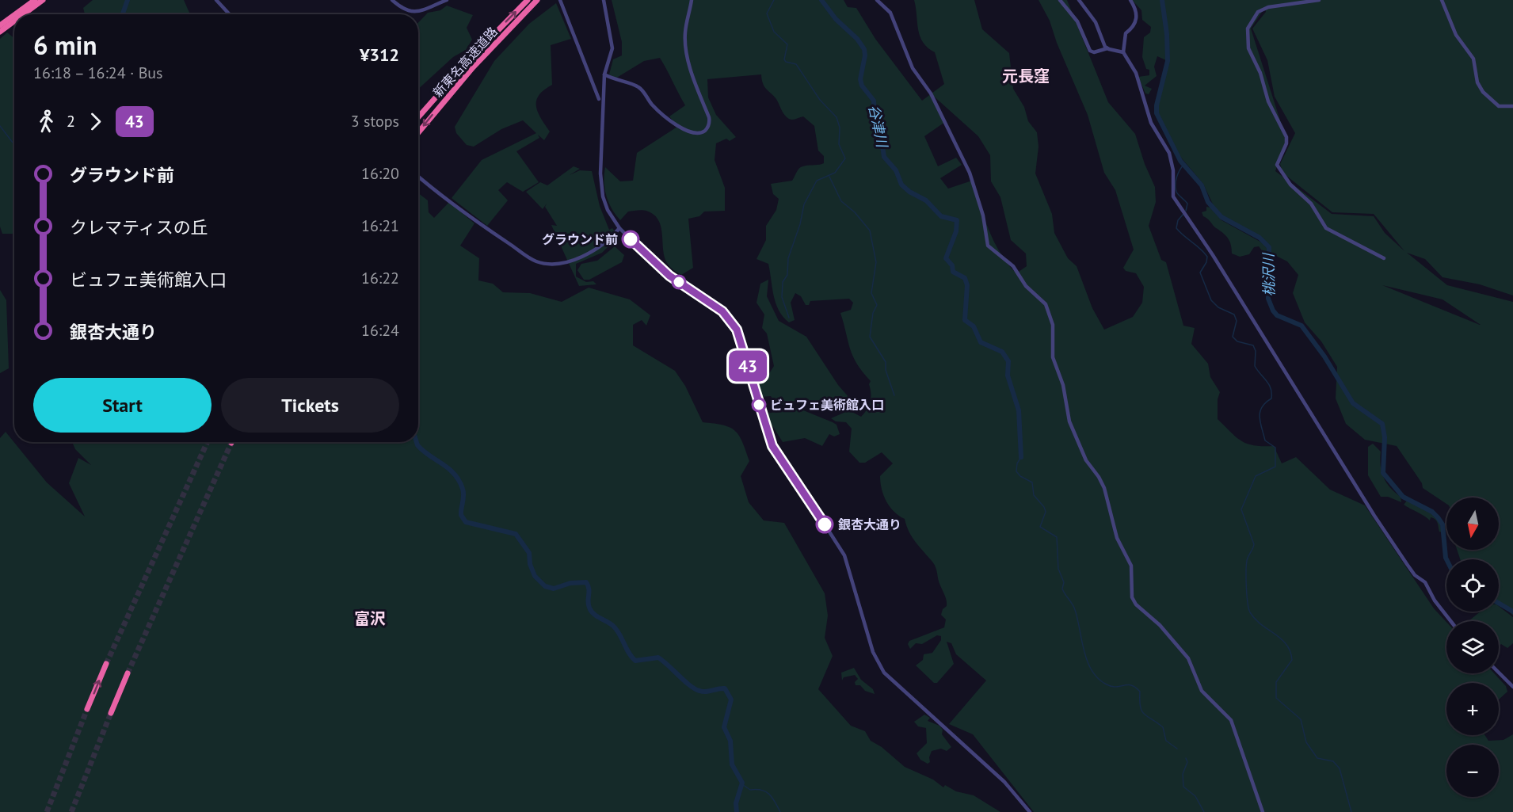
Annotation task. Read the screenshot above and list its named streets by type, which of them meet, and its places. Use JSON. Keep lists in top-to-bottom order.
{
  "streets": {
    "highway": ["新東名高速道路"]
  },
  "districts": ["元長窪", "富沢"],
  "water": ["谷津川", "桃沢川"],
  "places": ["グラウンド前", "ビュフェ美術館入口", "銀杏大通り"],
  "lines": ["bus line 43"],
  "north": "bottom",
  "page": {
    "on_map": "43",
    "heading": ["6 min", "16:18 – 16:24 · Bus", "¥312"],
    "legs": ["2", "43", "3 stops"],
    "list": [
      {
        "name": "グラウンド前",
        "value": "16:20"
      },
      {
        "name": "クレマティスの丘",
        "value": "16:21"
      },
      {
        "name": "ビュフェ美術館入口",
        "value": "16:22"
      },
      {
        "name": "銀杏大通り",
        "value": "16:24"
      }
    ],
    "buttons": ["Start", "Tickets"],
    "map_buttons": ["+", "−"]
  }
}
